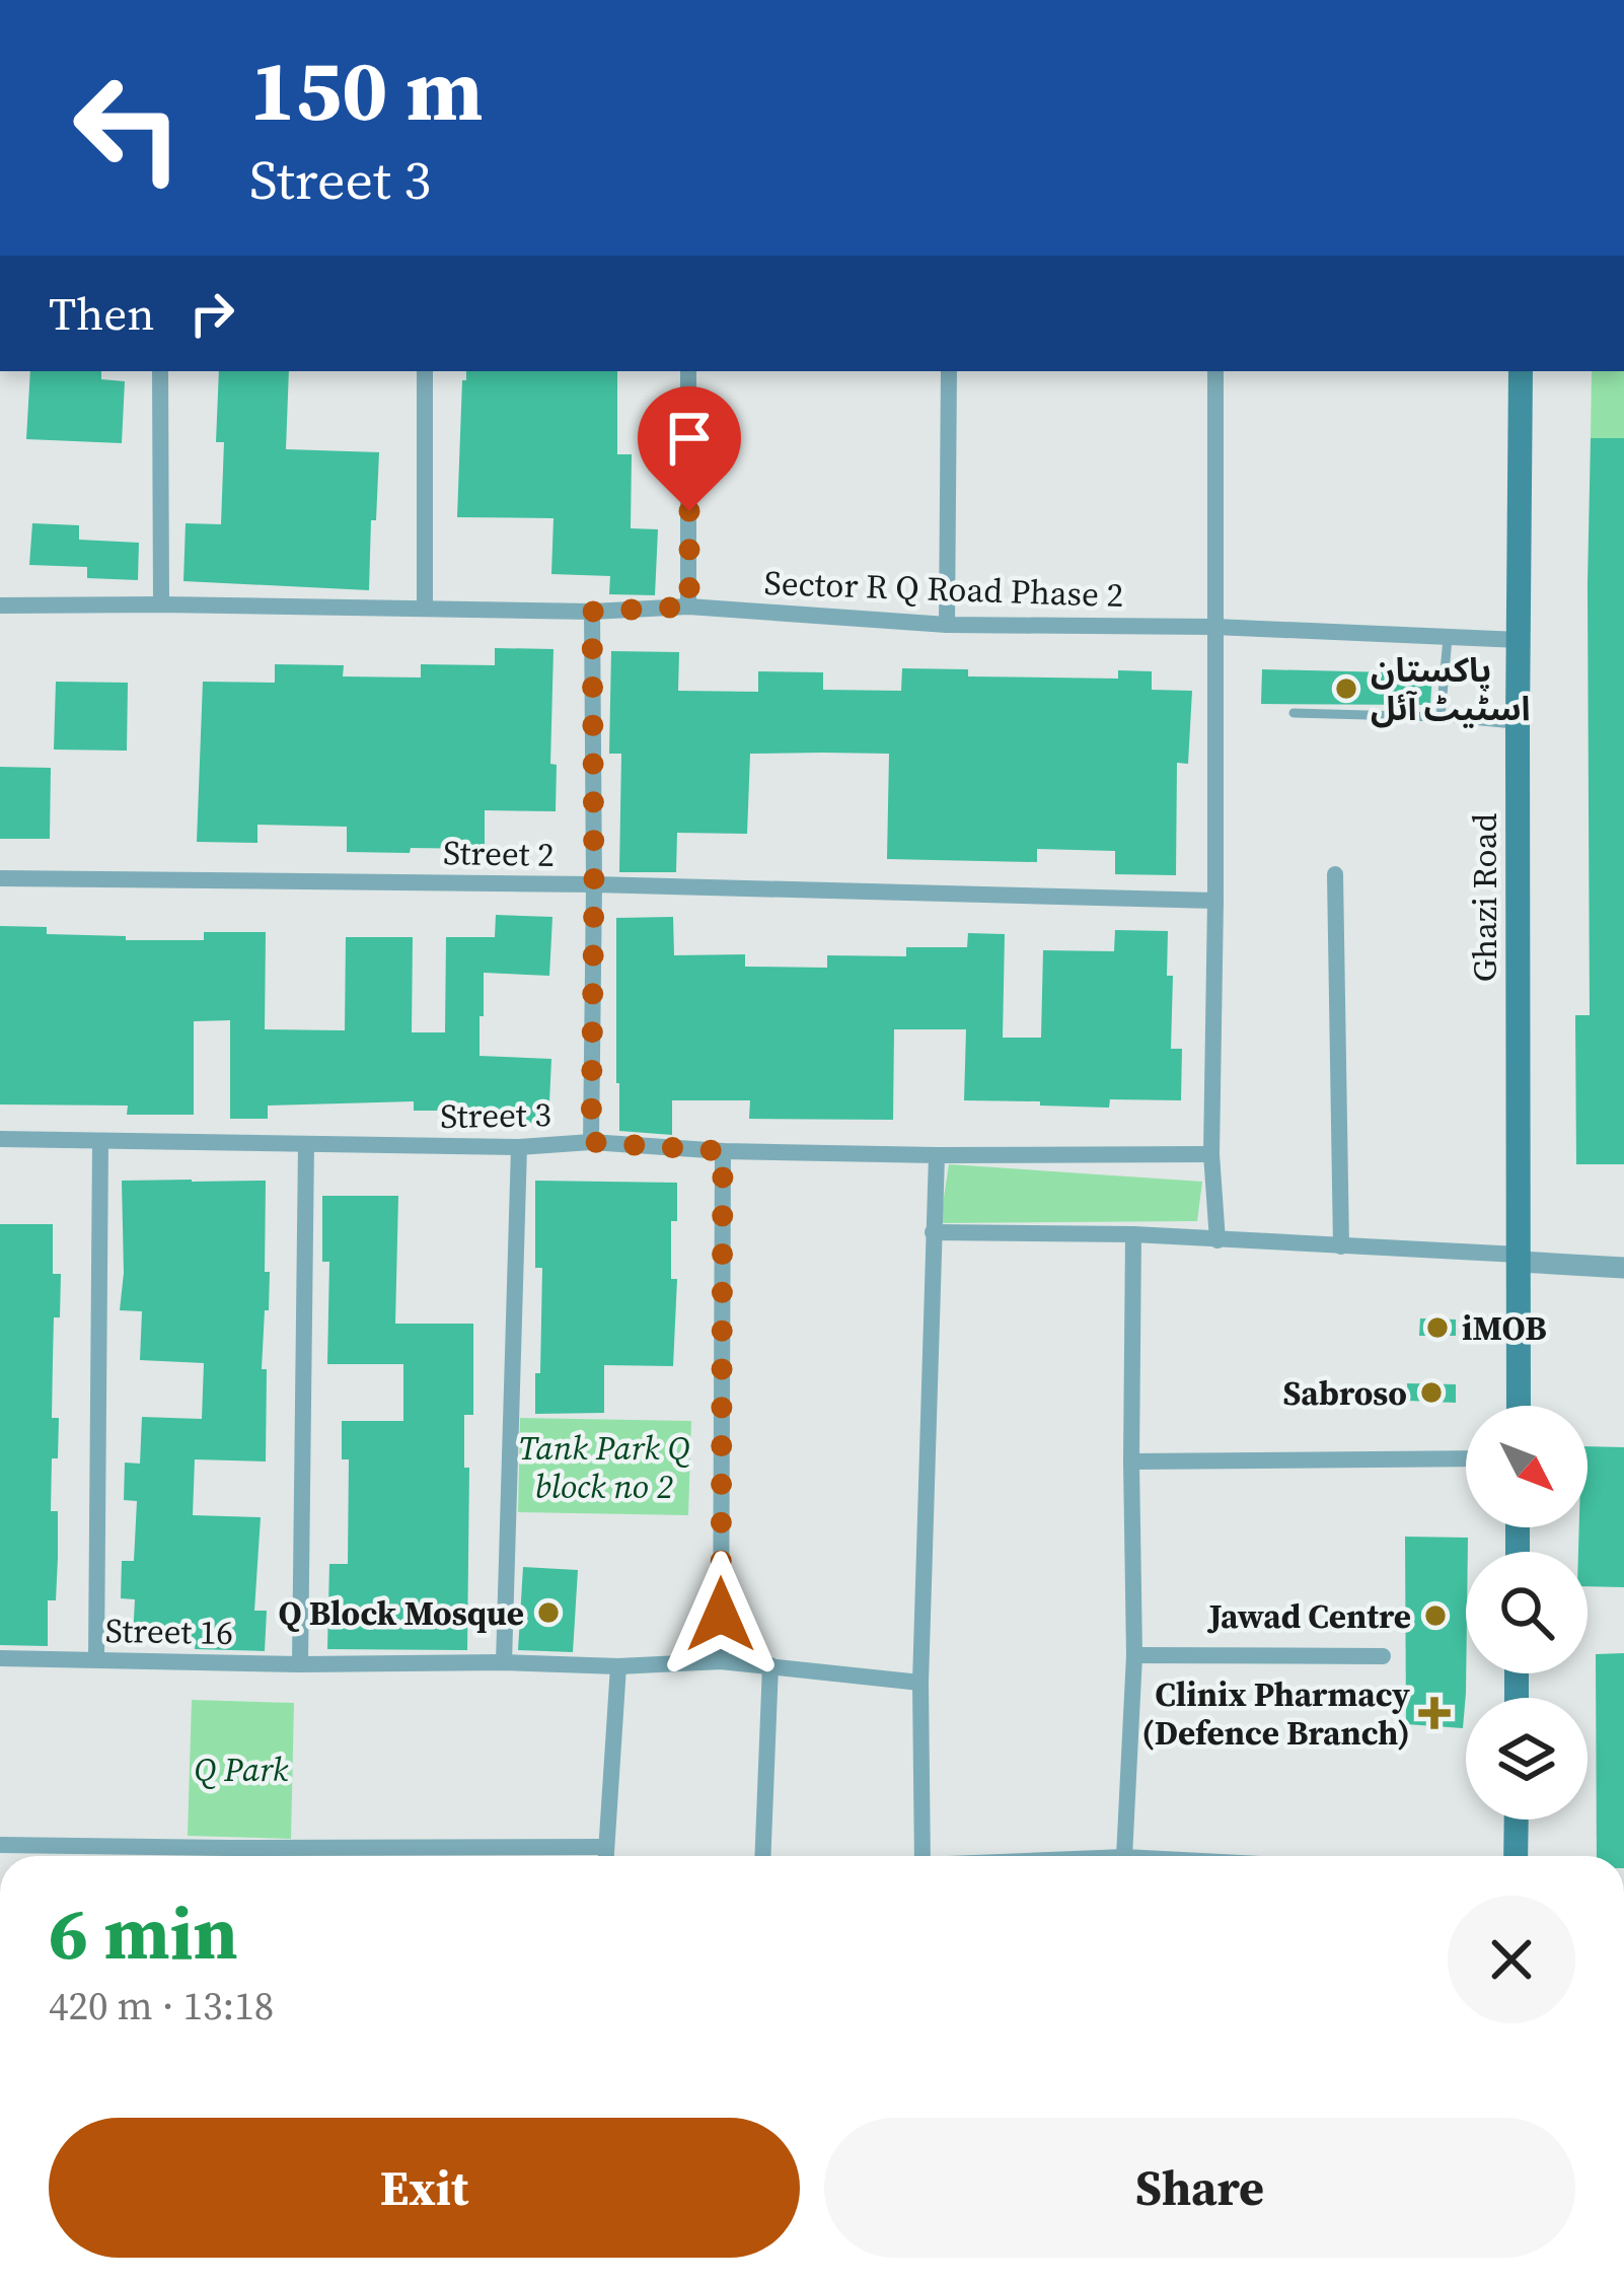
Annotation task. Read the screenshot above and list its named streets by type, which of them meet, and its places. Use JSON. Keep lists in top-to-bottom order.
{
  "streets": {
    "main road": ["Ghazi Road"],
    "street": [
      "Sector R Q Road Phase 2",
      "Street 2",
      "Street 3",
      "Street 16"
    ]
  },
  "crossings": [
    ["Sector R Q Road Phase 2", "Ghazi Road"]
  ],
  "parks": ["Tank Park Q block no 2", "Q Park"],
  "places": {
    "other": [
      "پاکستان اسٹیٹ آئل",
      "iMOB",
      "Sabroso",
      "Q Block Mosque",
      "Jawad Centre"
    ],
    "health": ["Clinix Pharmacy (Defence Branch)"]
  },
  "north": "bottom right",
  "page": {
    "turn": ["150 m", "Street 3"],
    "then": "Then",
    "heading": ["6 min", "420 m · 13:18"],
    "buttons": ["Exit", "Share"]
  }
}
